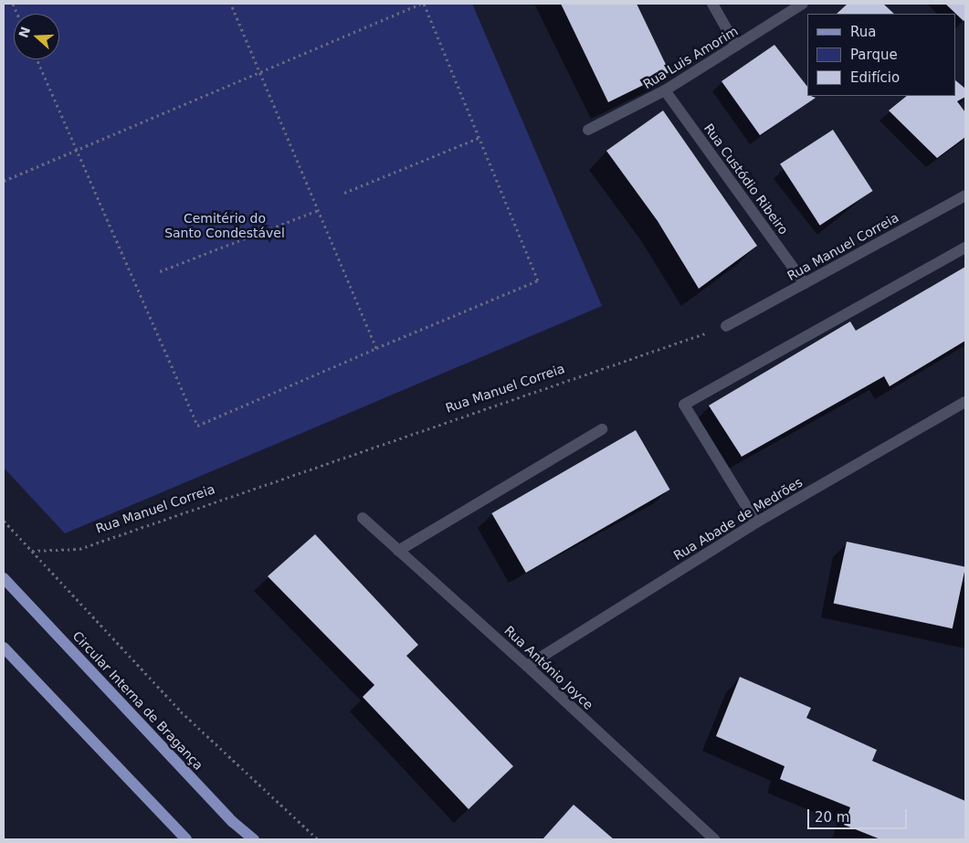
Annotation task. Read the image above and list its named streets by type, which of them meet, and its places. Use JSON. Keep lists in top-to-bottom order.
{
  "streets": {
    "main road": ["Circular Interna de Bragança"],
    "street": [
      "Rua Luis Amorim",
      "Rua Custódio Ribeiro",
      "Rua Manuel Correia",
      "Rua Abade de Medrões",
      "Rua António Joyce"
    ]
  },
  "crossings": [
    ["Rua Luis Amorim", "Rua Custódio Ribeiro"],
    ["Rua Custódio Ribeiro", "Rua Manuel Correia"],
    ["Rua Abade de Medrões", "Rua António Joyce"]
  ],
  "parks": ["Cemitério do Santo Condestável"],
  "legend": ["Rua", "Parque", "Edifício"],
  "scale_bar": "20 m",
  "north": "left"
}
